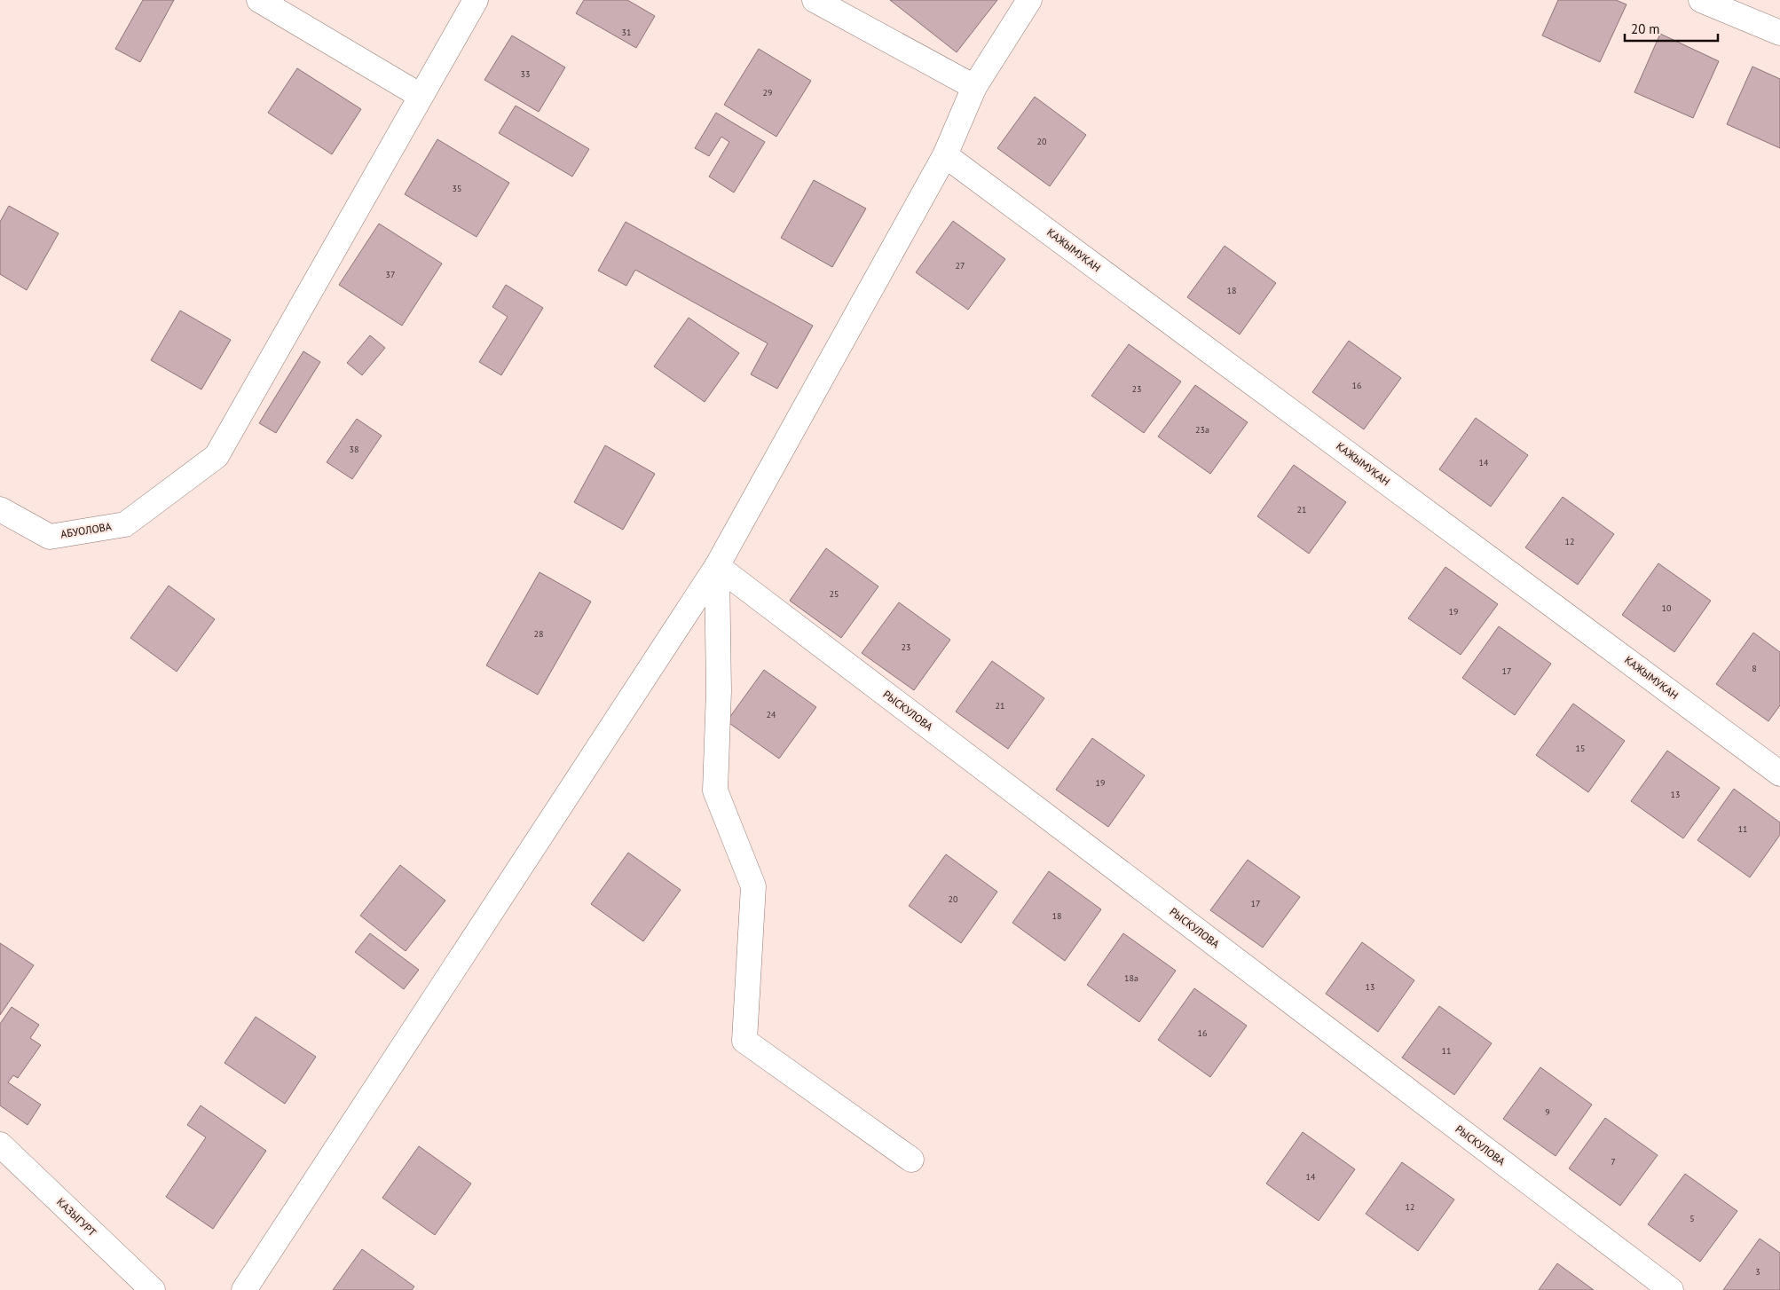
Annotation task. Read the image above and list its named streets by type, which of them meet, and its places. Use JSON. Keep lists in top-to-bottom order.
{
  "streets": {
    "street": [
      "КАЖЫМУКАН",
      "АБУОЛОВА",
      "РЫСКУЛОВА",
      "КАЗЫГУРТ"
    ]
  },
  "house_numbers": [
    "31",
    "33",
    "29",
    "20",
    "35",
    "27",
    "37",
    "18",
    "16",
    "23",
    "23а",
    "38",
    "14",
    "21",
    "12",
    "25",
    "10",
    "19",
    "28",
    "23",
    "8",
    "17",
    "21",
    "24",
    "15",
    "19",
    "13",
    "11",
    "20",
    "17",
    "18",
    "18а",
    "13",
    "16",
    "11",
    "9",
    "7",
    "14",
    "12",
    "5",
    "3"
  ],
  "scale_bar": "20 m"
}
